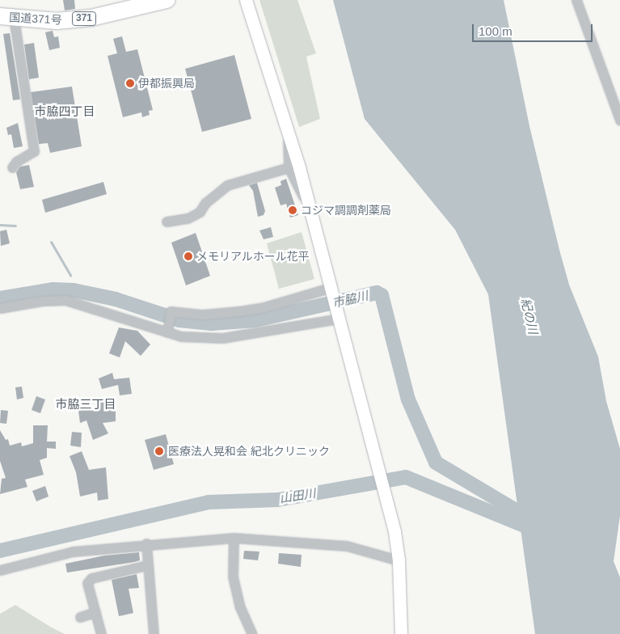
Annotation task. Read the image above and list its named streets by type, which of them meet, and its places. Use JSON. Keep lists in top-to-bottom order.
{
  "streets": {
    "highway": ["国道371号", "371"]
  },
  "districts": ["市脇四丁目", "市脇三丁目"],
  "water": ["市脇川", "紀の川", "山田川"],
  "places": [
    "伊都振興局",
    "コジマ調調剤薬局",
    "メモリアルホール花平",
    "医療法人晃和会 紀北クリニック"
  ],
  "scale_bar": "100 m"
}
